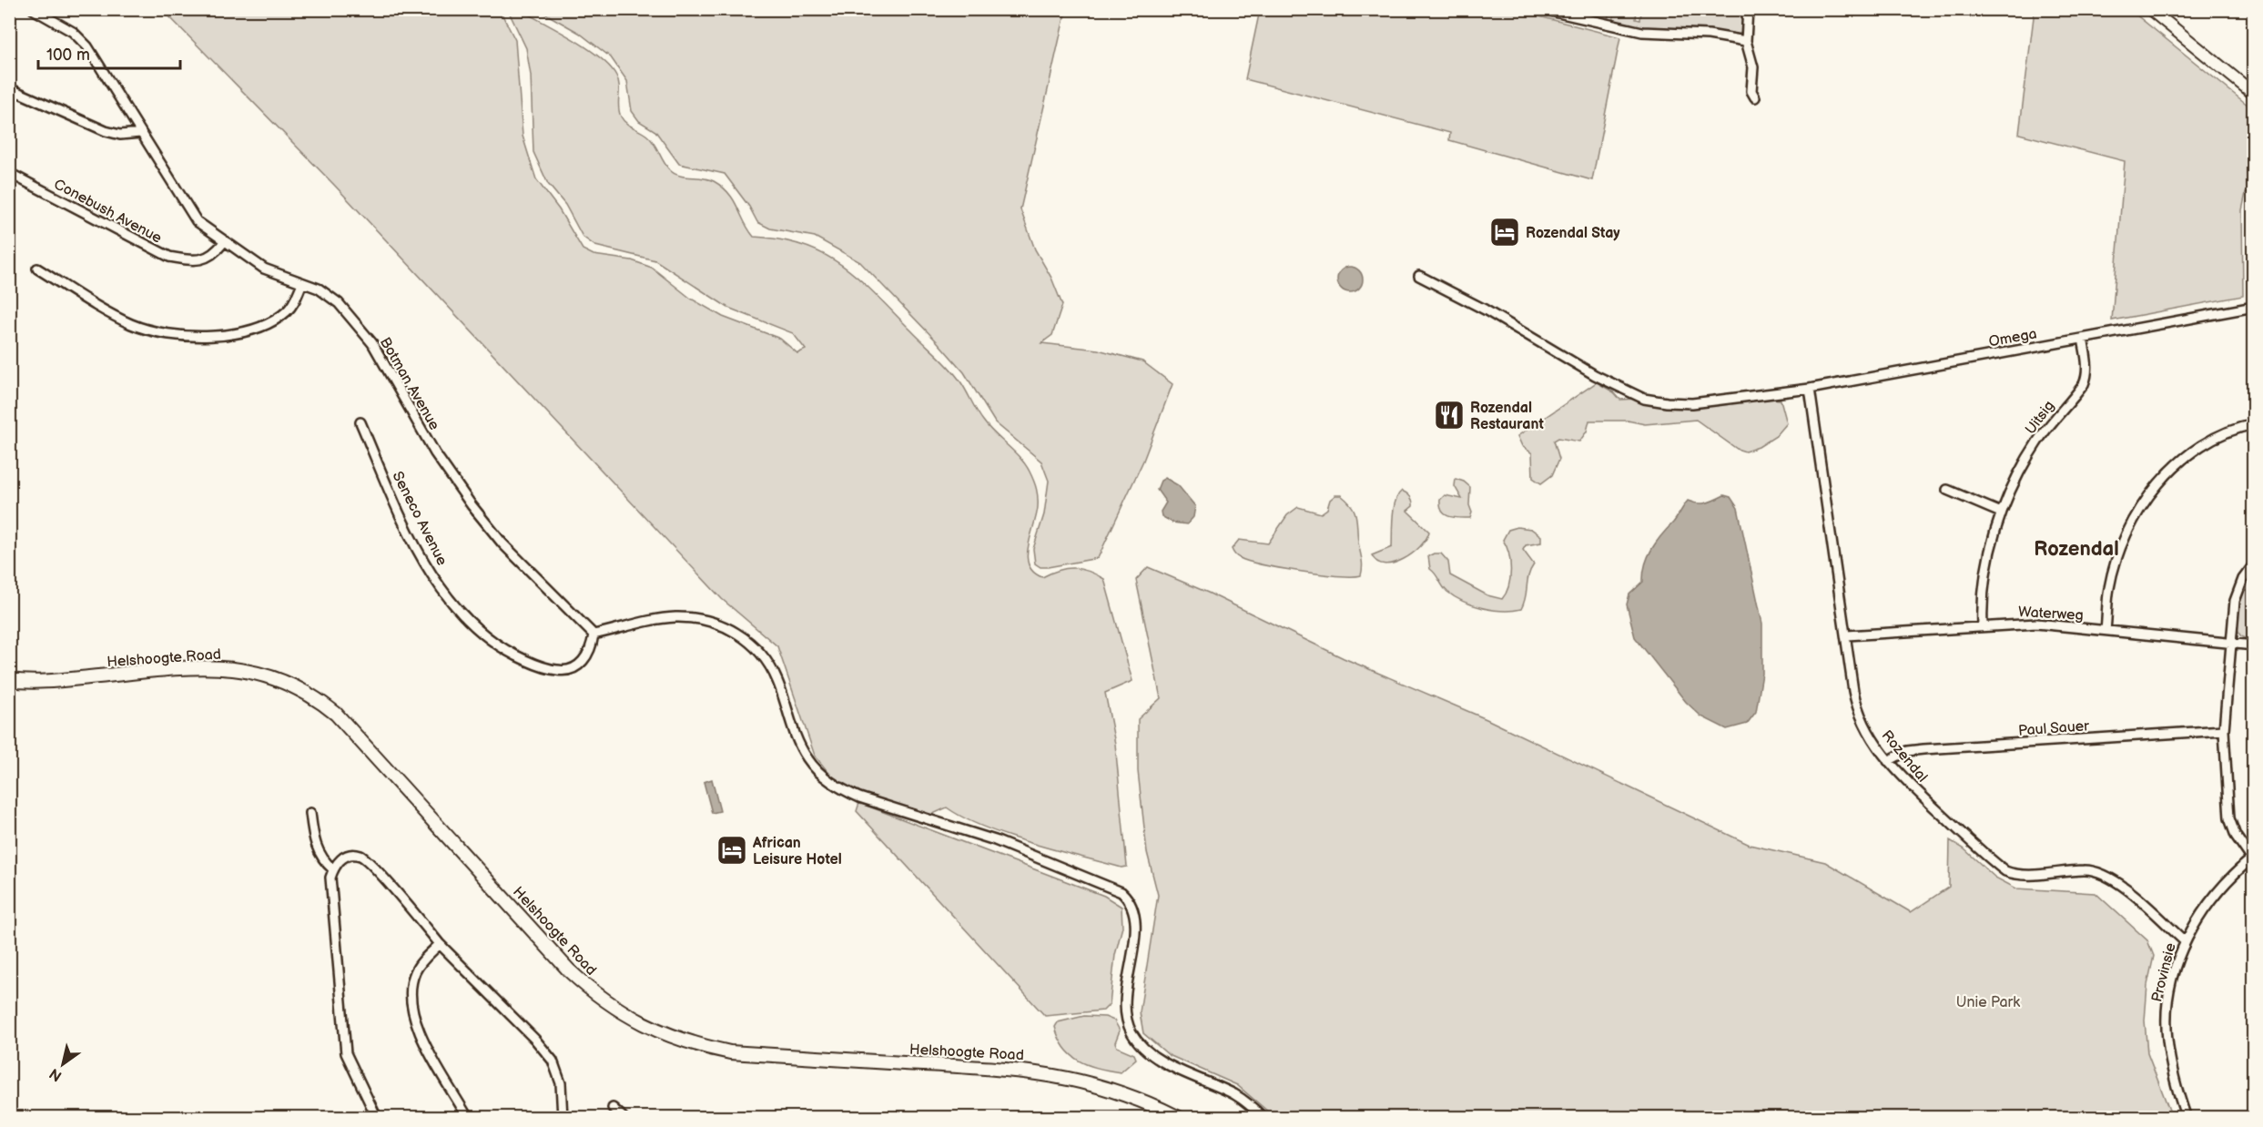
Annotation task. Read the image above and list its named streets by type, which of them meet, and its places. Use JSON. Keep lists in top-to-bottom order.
{
  "streets": {
    "main road": ["Helshoogte Road"],
    "street": [
      "Conebush Avenue",
      "Omega",
      "Botman Avenue",
      "Uitsig",
      "Seneco Avenue",
      "Waterweg",
      "Paul Sauer",
      "Rozendal",
      "Provinsie"
    ]
  },
  "crossings": [
    ["Conebush Avenue", "Botman Avenue"],
    ["Omega", "Uitsig"],
    ["Omega", "Rozendal"],
    ["Botman Avenue", "Seneco Avenue"],
    ["Uitsig", "Waterweg"],
    ["Waterweg", "Rozendal"],
    ["Paul Sauer", "Rozendal"],
    ["Rozendal", "Provinsie"]
  ],
  "districts": ["Rozendal"],
  "parks": ["Unie Park"],
  "places": {
    "hotel": ["Rozendal Stay", "African Leisure Hotel"],
    "restaurant": ["Rozendal Restaurant"]
  },
  "scale_bar": "100 m",
  "north": "bottom left"
}
